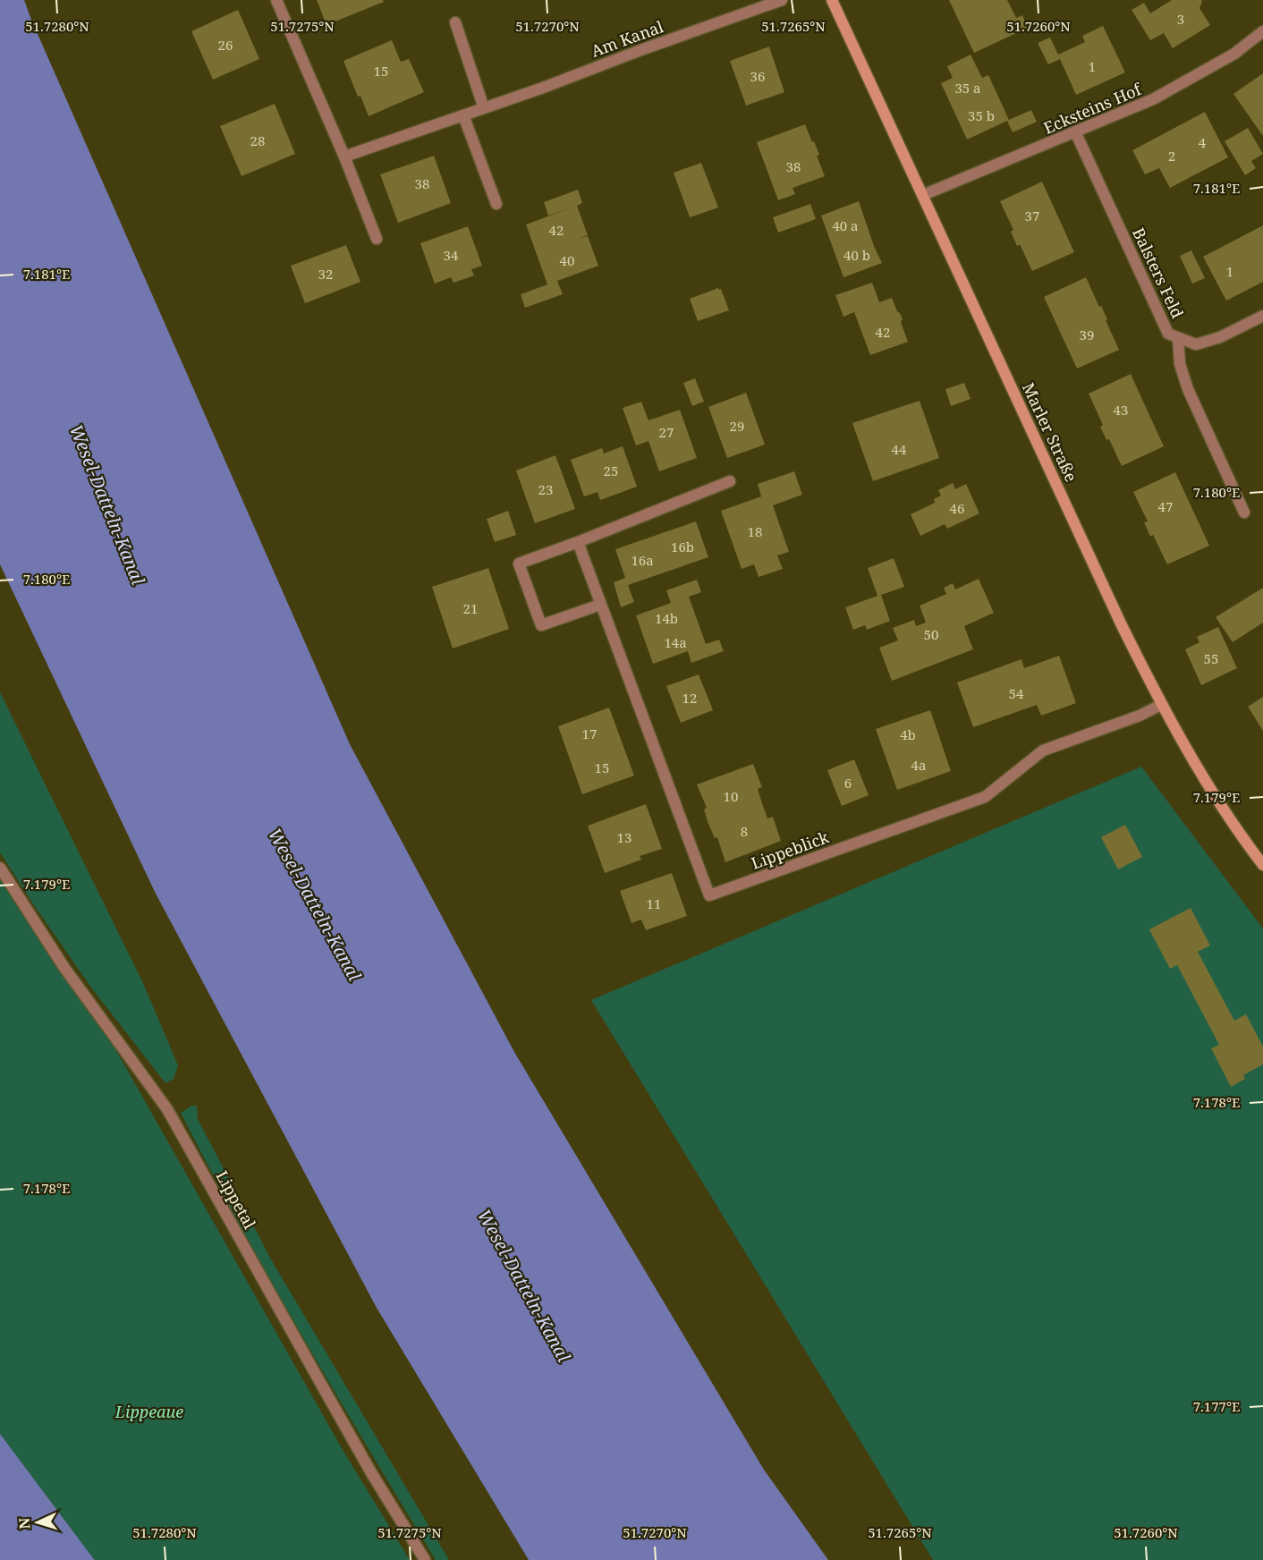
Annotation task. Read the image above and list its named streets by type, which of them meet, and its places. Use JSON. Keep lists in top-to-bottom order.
{
  "streets": {
    "main road": ["Marler Straße"],
    "street": [
      "Am Kanal",
      "Ecksteins Hof",
      "Balsters Feld",
      "Lippeblick",
      "Lippetal"
    ]
  },
  "crossings": [
    ["Ecksteins Hof", "Balsters Feld"],
    ["Ecksteins Hof", "Marler Straße"],
    ["Marler Straße", "Lippeblick"]
  ],
  "water": ["Wesel-Datteln-Kanal"],
  "parks": ["Lippeaue"],
  "house_numbers": [
    "3",
    "26",
    "1",
    "15",
    "36",
    "35 a",
    "35 b",
    "28",
    "4",
    "2",
    "38",
    "38",
    "37",
    "40 a",
    "42",
    "34",
    "40 b",
    "40",
    "1",
    "32",
    "42",
    "39",
    "43",
    "29",
    "27",
    "44",
    "25",
    "23",
    "47",
    "46",
    "18",
    "16b",
    "16a",
    "21",
    "14b",
    "50",
    "14a",
    "55",
    "54",
    "12",
    "17",
    "4b",
    "4a",
    "15",
    "6",
    "10",
    "8",
    "13",
    "11"
  ],
  "north": "left",
  "coordinates": [
    "51.7280°N",
    "51.7275°N",
    "51.7270°N",
    "51.7265°N",
    "51.7260°N",
    "7.181°E",
    "7.180°E",
    "7.179°E",
    "7.178°E",
    "7.177°E"
  ]
}
